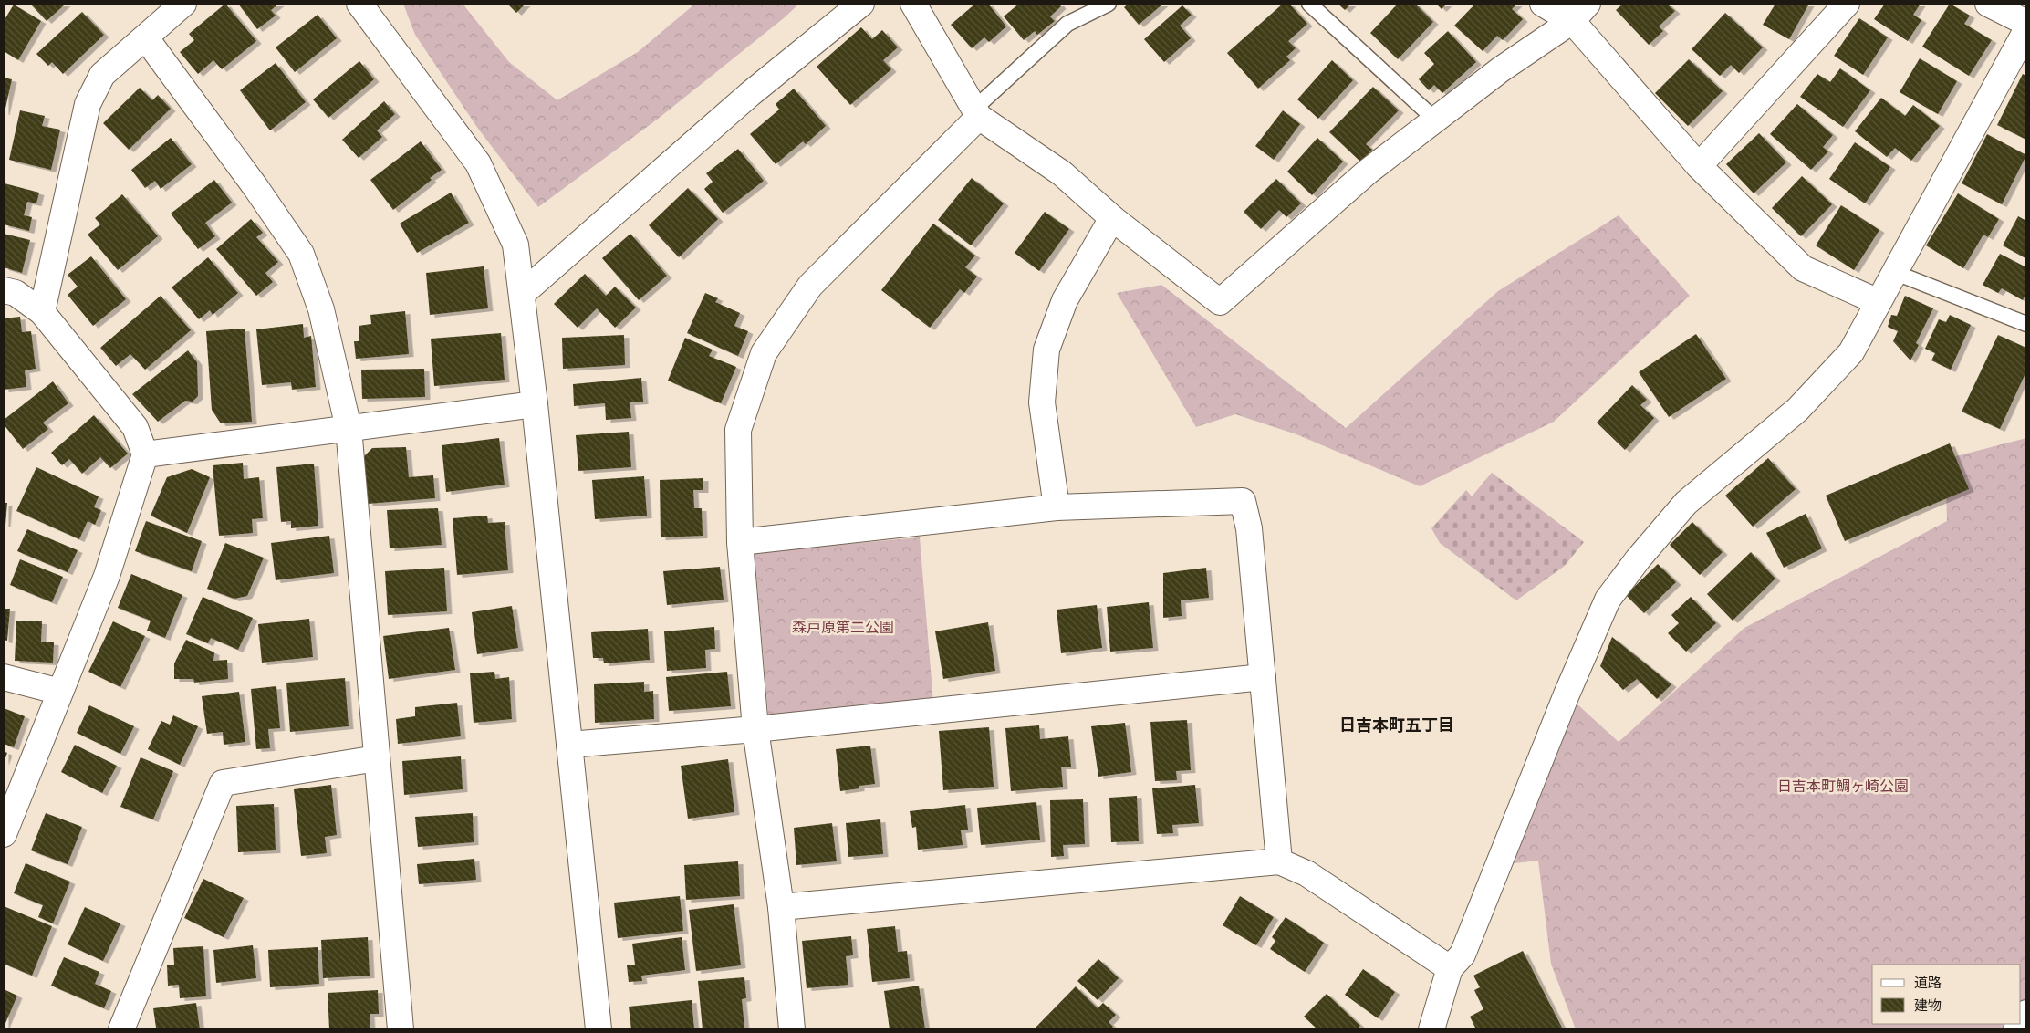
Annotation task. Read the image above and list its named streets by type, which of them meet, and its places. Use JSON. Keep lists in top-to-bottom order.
{
  "districts": ["日吉本町五丁目"],
  "parks": ["森戸原第二公園", "日吉本町鯛ヶ崎公園"],
  "legend": ["道路", "建物"]
}
